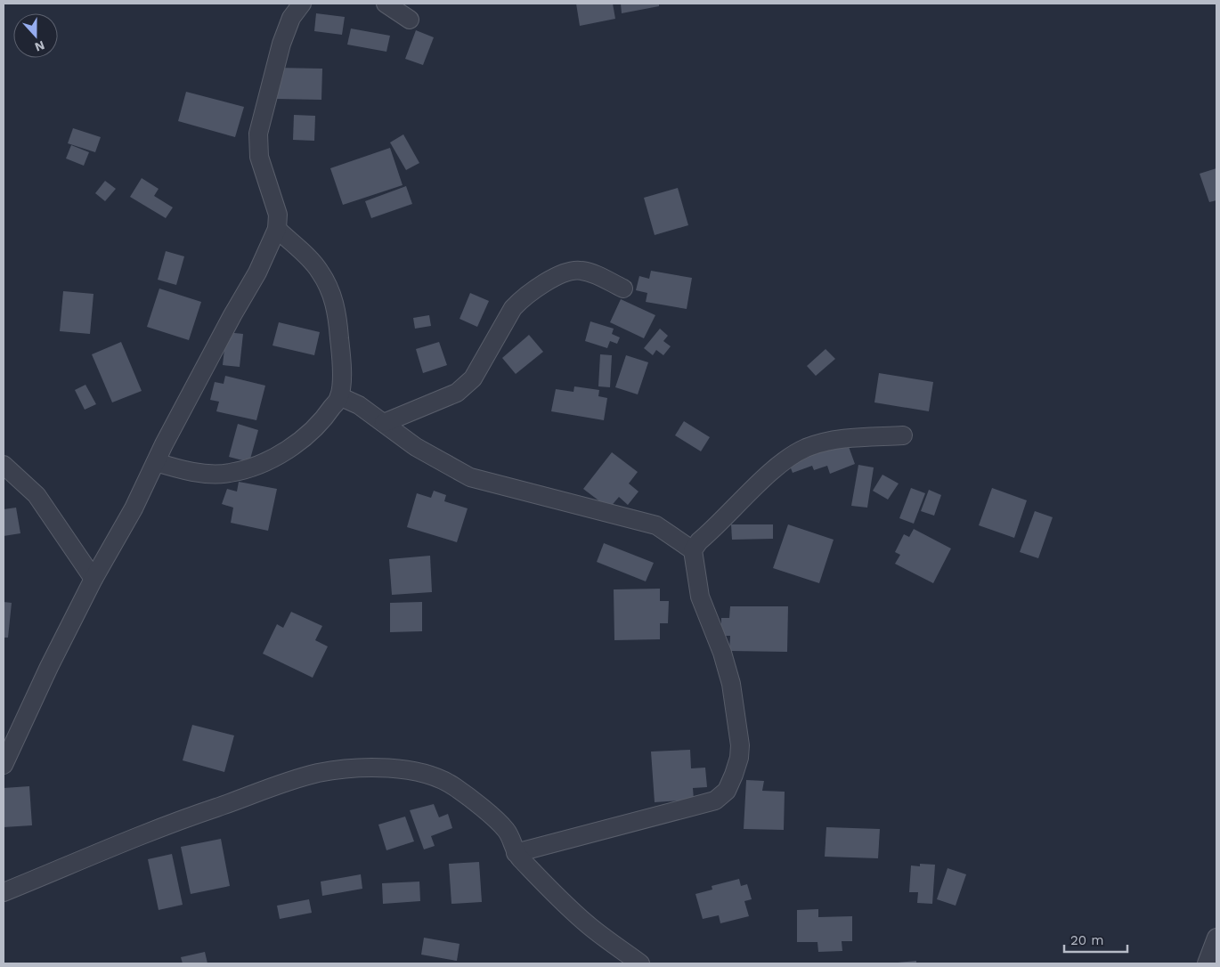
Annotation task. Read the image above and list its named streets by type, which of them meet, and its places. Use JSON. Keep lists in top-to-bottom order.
{
  "scale_bar": "20 m",
  "north": "bottom"
}
